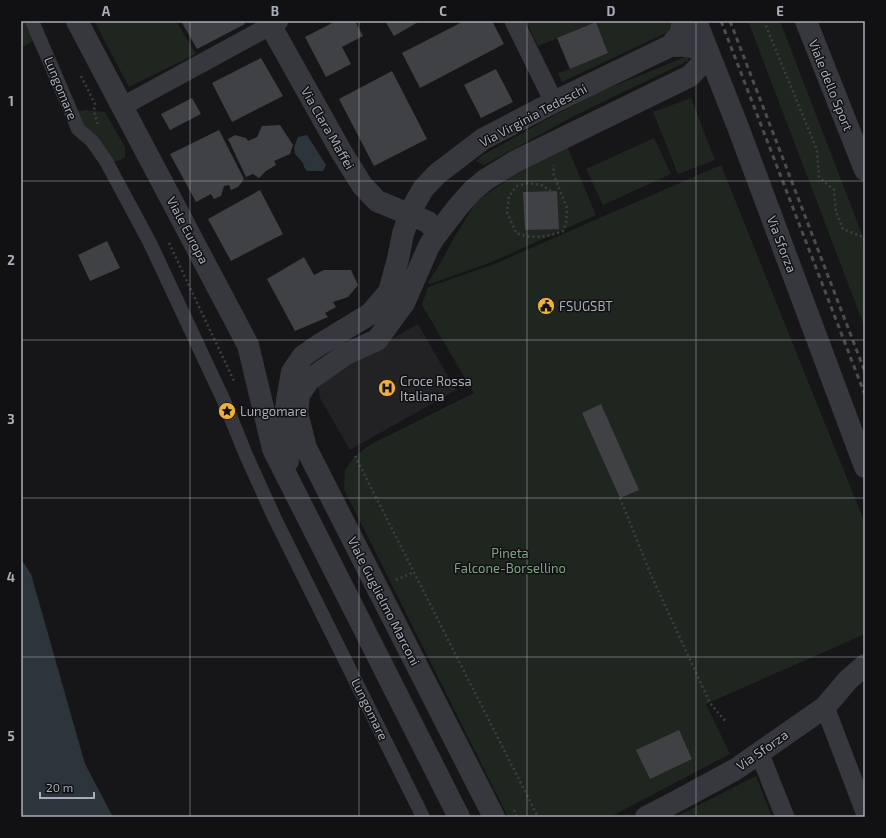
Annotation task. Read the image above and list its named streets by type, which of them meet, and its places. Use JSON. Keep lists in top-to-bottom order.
{
  "streets": {
    "street": [
      "Viale dello Sport",
      "Lungomare",
      "Via Virginia Tedeschi",
      "Via Clara Maffei",
      "Viale Europa",
      "Via Sforza",
      "Viale Guglielmo Marconi"
    ]
  },
  "crossings": [
    ["Via Virginia Tedeschi", "Via Clara Maffei"],
    ["Via Virginia Tedeschi", "Viale Europa"],
    ["Via Virginia Tedeschi", "Via Sforza"],
    ["Via Clara Maffei", "Viale Guglielmo Marconi"]
  ],
  "parks": ["Pineta Falcone-Borsellino"],
  "places": {
    "public building": ["FSUGSBT"],
    "hospital": ["Croce Rossa Italiana"],
    "place": ["Lungomare"]
  },
  "scale_bar": "20 m",
  "grid": {
    "columns": [
      "A",
      "B",
      "C",
      "D",
      "E"
    ],
    "rows": [
      "1",
      "2",
      "3",
      "4",
      "5"
    ]
  }
}
